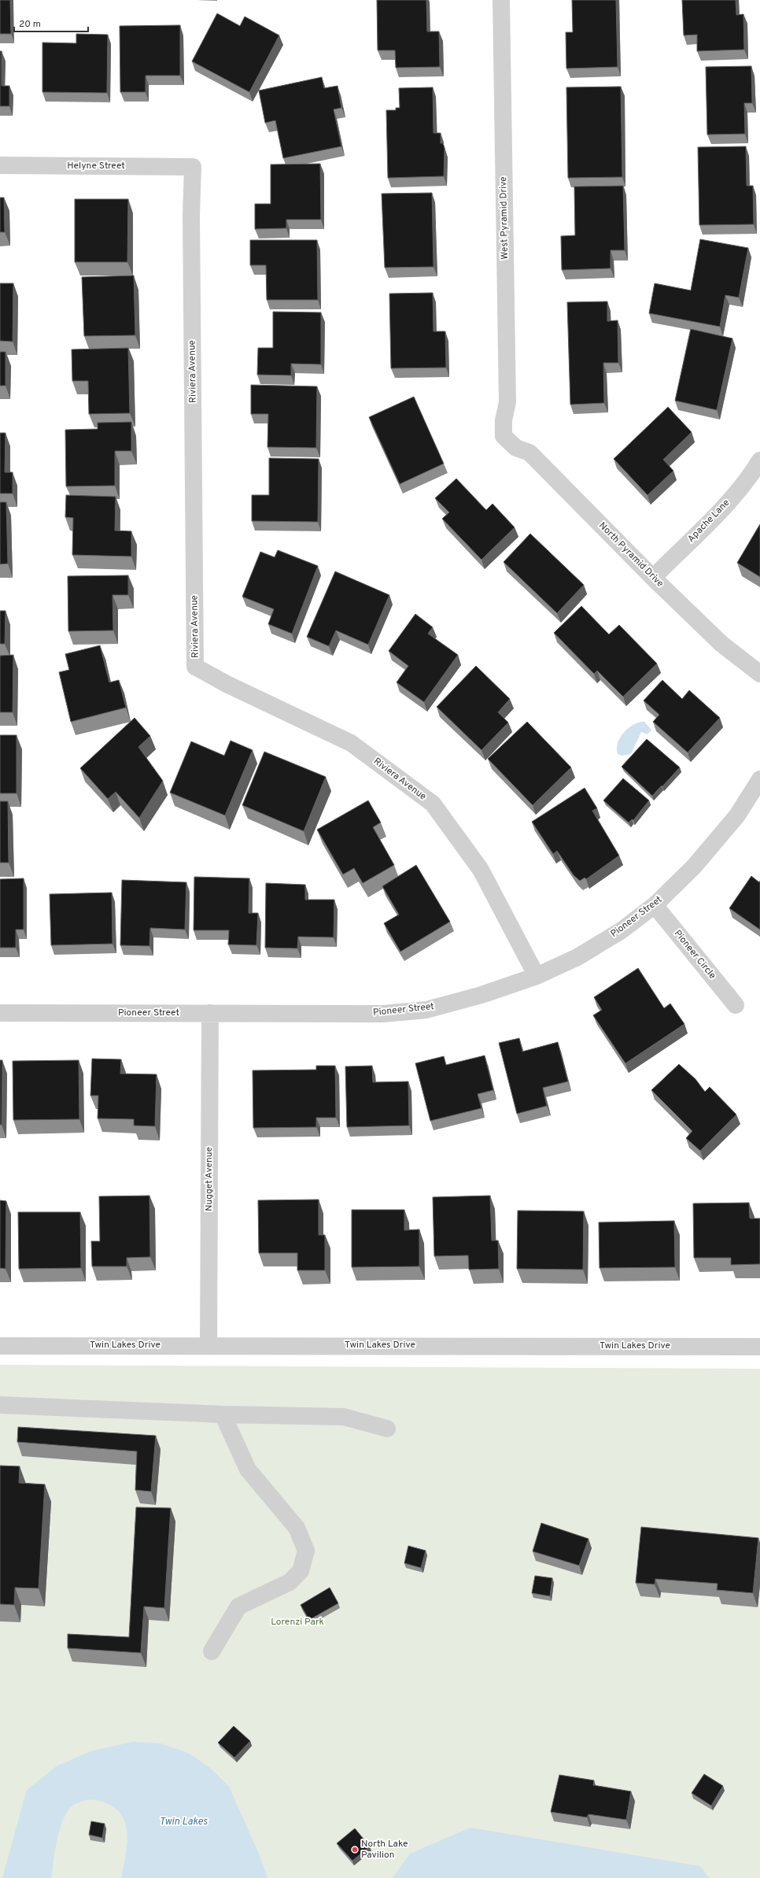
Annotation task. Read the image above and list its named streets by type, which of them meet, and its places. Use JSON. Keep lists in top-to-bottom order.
{
  "streets": {
    "street": [
      "Helyne Street",
      "West Pyramid Drive",
      "Riviera Avenue",
      "Apache Lane",
      "North Pyramid Drive",
      "Pioneer Street",
      "Pioneer Circle",
      "Nugget Avenue",
      "Twin Lakes Drive"
    ]
  },
  "crossings": [
    ["Helyne Street", "Riviera Avenue"],
    ["West Pyramid Drive", "North Pyramid Drive"],
    ["Riviera Avenue", "Pioneer Street"],
    ["Apache Lane", "North Pyramid Drive"],
    ["Pioneer Street", "Pioneer Circle"],
    ["Pioneer Street", "Nugget Avenue"],
    ["Nugget Avenue", "Twin Lakes Drive"]
  ],
  "water": ["Twin Lakes"],
  "parks": ["Lorenzi Park"],
  "places": ["North Lake Pavilion"],
  "scale_bar": "20 m"
}
